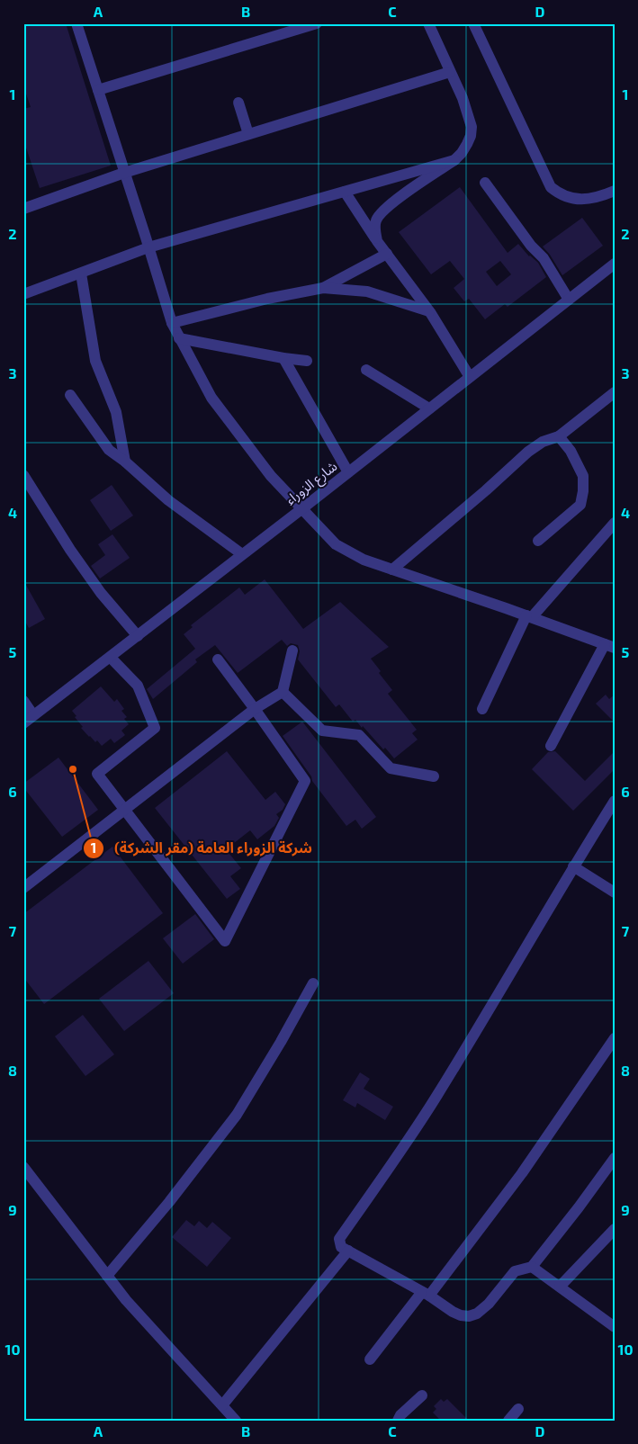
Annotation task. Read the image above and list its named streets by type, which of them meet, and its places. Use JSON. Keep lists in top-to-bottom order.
{
  "streets": {
    "street": ["شارع الزوراء"]
  },
  "places": ["شركة الزوراء العامة (مقر الشركة)"],
  "grid": {
    "columns": [
      "A",
      "B",
      "C",
      "D"
    ],
    "rows": [
      "1",
      "2",
      "3",
      "4",
      "5",
      "6",
      "7",
      "8",
      "9",
      "10"
    ]
  }
}
